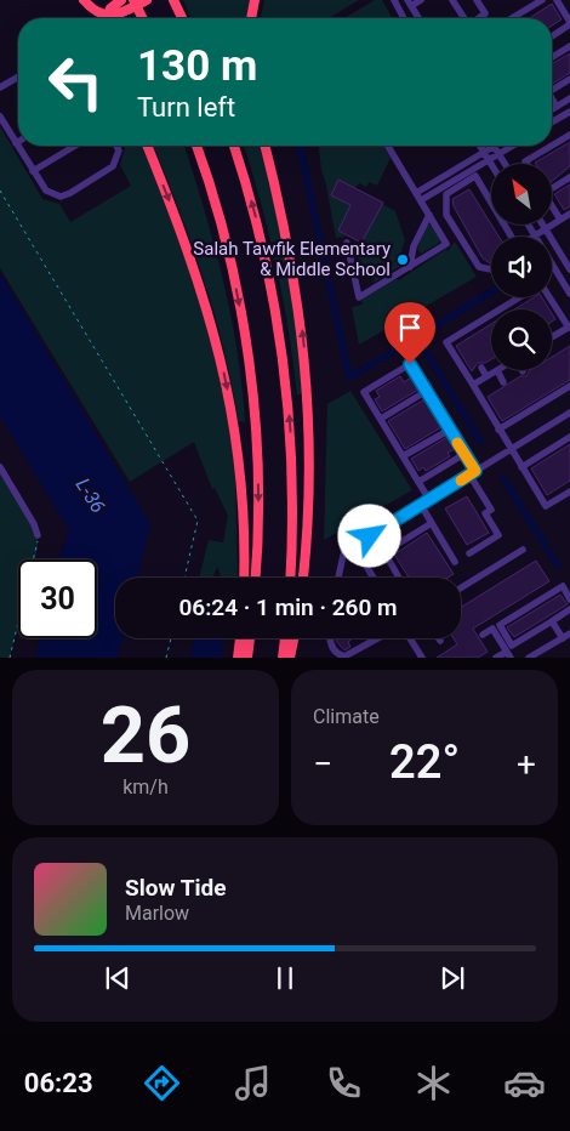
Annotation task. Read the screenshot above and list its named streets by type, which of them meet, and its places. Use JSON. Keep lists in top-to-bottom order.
{
  "water": ["L-36"],
  "places": ["Salah Tawfik Elementary & Middle School"],
  "north": "top left",
  "page": {
    "turn": ["130 m", "Turn left"],
    "limit": "30",
    "trip": "06:24 · 1 min · 260 m",
    "tile": [
      ["26", "km/h"],
      "Climate"
    ],
    "heat": ["−", "22°", "+"],
    "song": ["Slow Tide", "Marlow"],
    "tabs": "06:23"
  }
}
